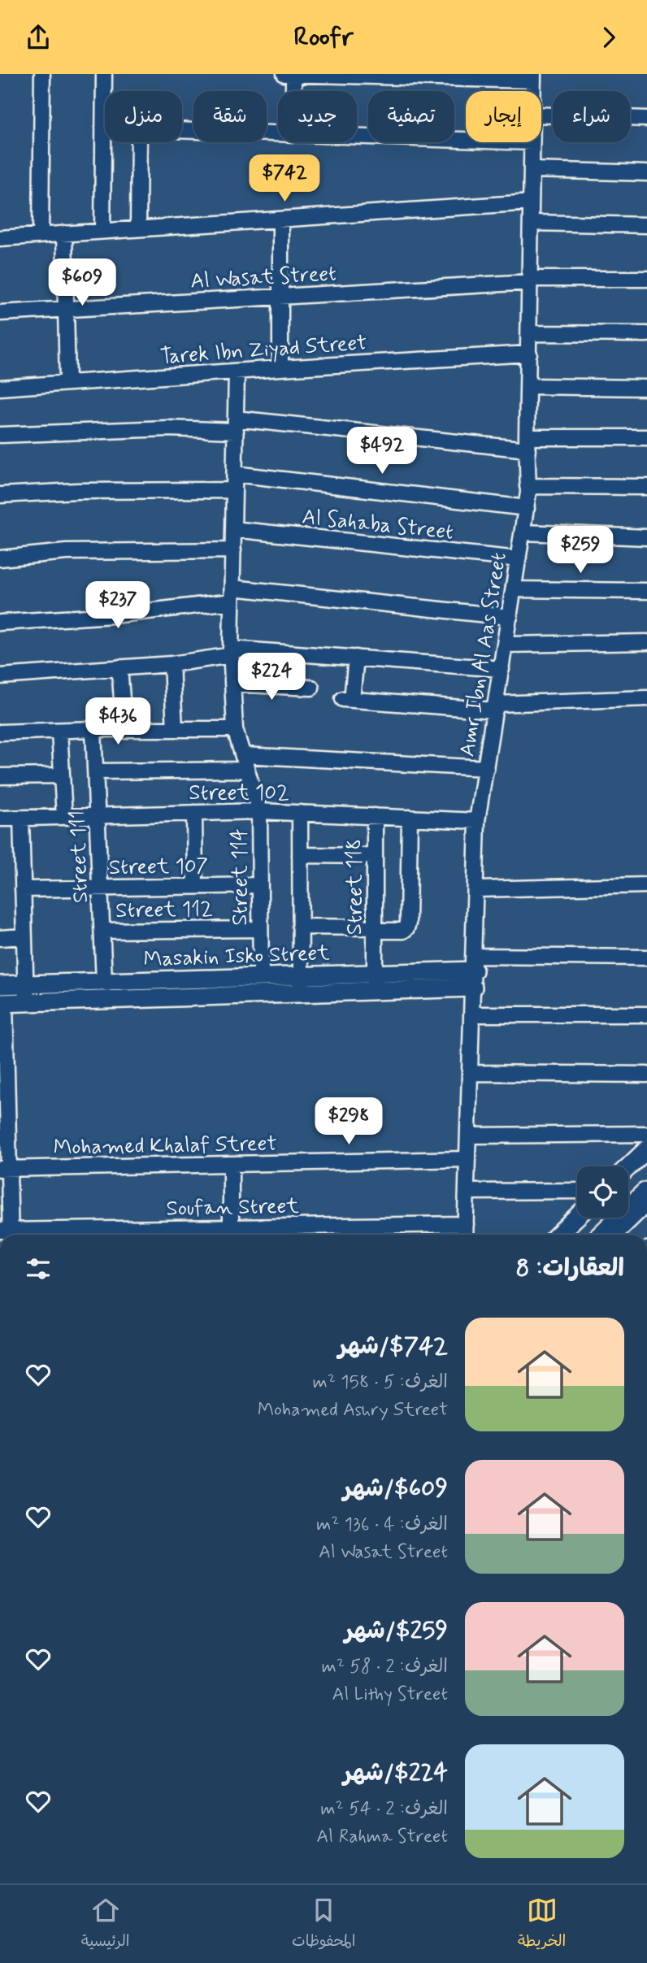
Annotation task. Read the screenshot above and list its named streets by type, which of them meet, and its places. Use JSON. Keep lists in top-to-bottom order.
{
  "streets": {
    "street": [
      "Al Wasat Street",
      "Tarek Ibn Ziyad Street",
      "Al Sahaba Street",
      "Amr Ibn Al Aas Street",
      "Street 102",
      "Street 111",
      "Street 107",
      "Street 114",
      "Street 118",
      "Street 112",
      "Masakin Isko Street",
      "Mohamed Khalaf Street",
      "Soufan Street"
    ]
  },
  "crossings": [
    ["Al Wasat Street", "Amr Ibn Al Aas Street"],
    ["Tarek Ibn Ziyad Street", "Amr Ibn Al Aas Street"],
    ["Tarek Ibn Ziyad Street", "Street 114"],
    ["Al Sahaba Street", "Amr Ibn Al Aas Street"],
    ["Al Sahaba Street", "Street 114"],
    ["Amr Ibn Al Aas Street", "Street 102"],
    ["Amr Ibn Al Aas Street", "Masakin Isko Street"],
    ["Amr Ibn Al Aas Street", "Mohamed Khalaf Street"],
    ["Amr Ibn Al Aas Street", "Soufan Street"],
    ["Street 102", "Street 111"],
    ["Street 102", "Street 114"],
    ["Street 102", "Street 118"],
    ["Street 111", "Street 107"],
    ["Street 111", "Street 112"],
    ["Street 111", "Masakin Isko Street"],
    ["Street 107", "Street 114"],
    ["Street 114", "Street 112"],
    ["Street 114", "Masakin Isko Street"],
    ["Street 118", "Masakin Isko Street"]
  ],
  "page": {
    "header": "Roofr",
    "chip": [
      "شراء",
      "إيجار",
      "تصفية",
      "جديد",
      "شقة",
      "منزل"
    ],
    "price": [
      "$742",
      "$609",
      "$492",
      "$259",
      "$237",
      "$224",
      "$436",
      "$298"
    ],
    "heading": "العقارات: 8",
    "list": [
      {
        "name": "$742/شهر",
        "note": "الغرف: 5 · 158 m² · Mohamed Ashry Street"
      },
      {
        "name": "$609/شهر",
        "note": "الغرف: 4 · 136 m² · Al Wasat Street"
      },
      {
        "name": "$259/شهر",
        "note": "الغرف: 2 · 58 m² · Al Lithy Street"
      },
      {
        "name": "$224/شهر",
        "note": "الغرف: 2 · 54 m² · Al Rahma Street"
      }
    ],
    "tabs": ["الخريطة", "المحفوظات", "الرئيسية"]
  }
}
